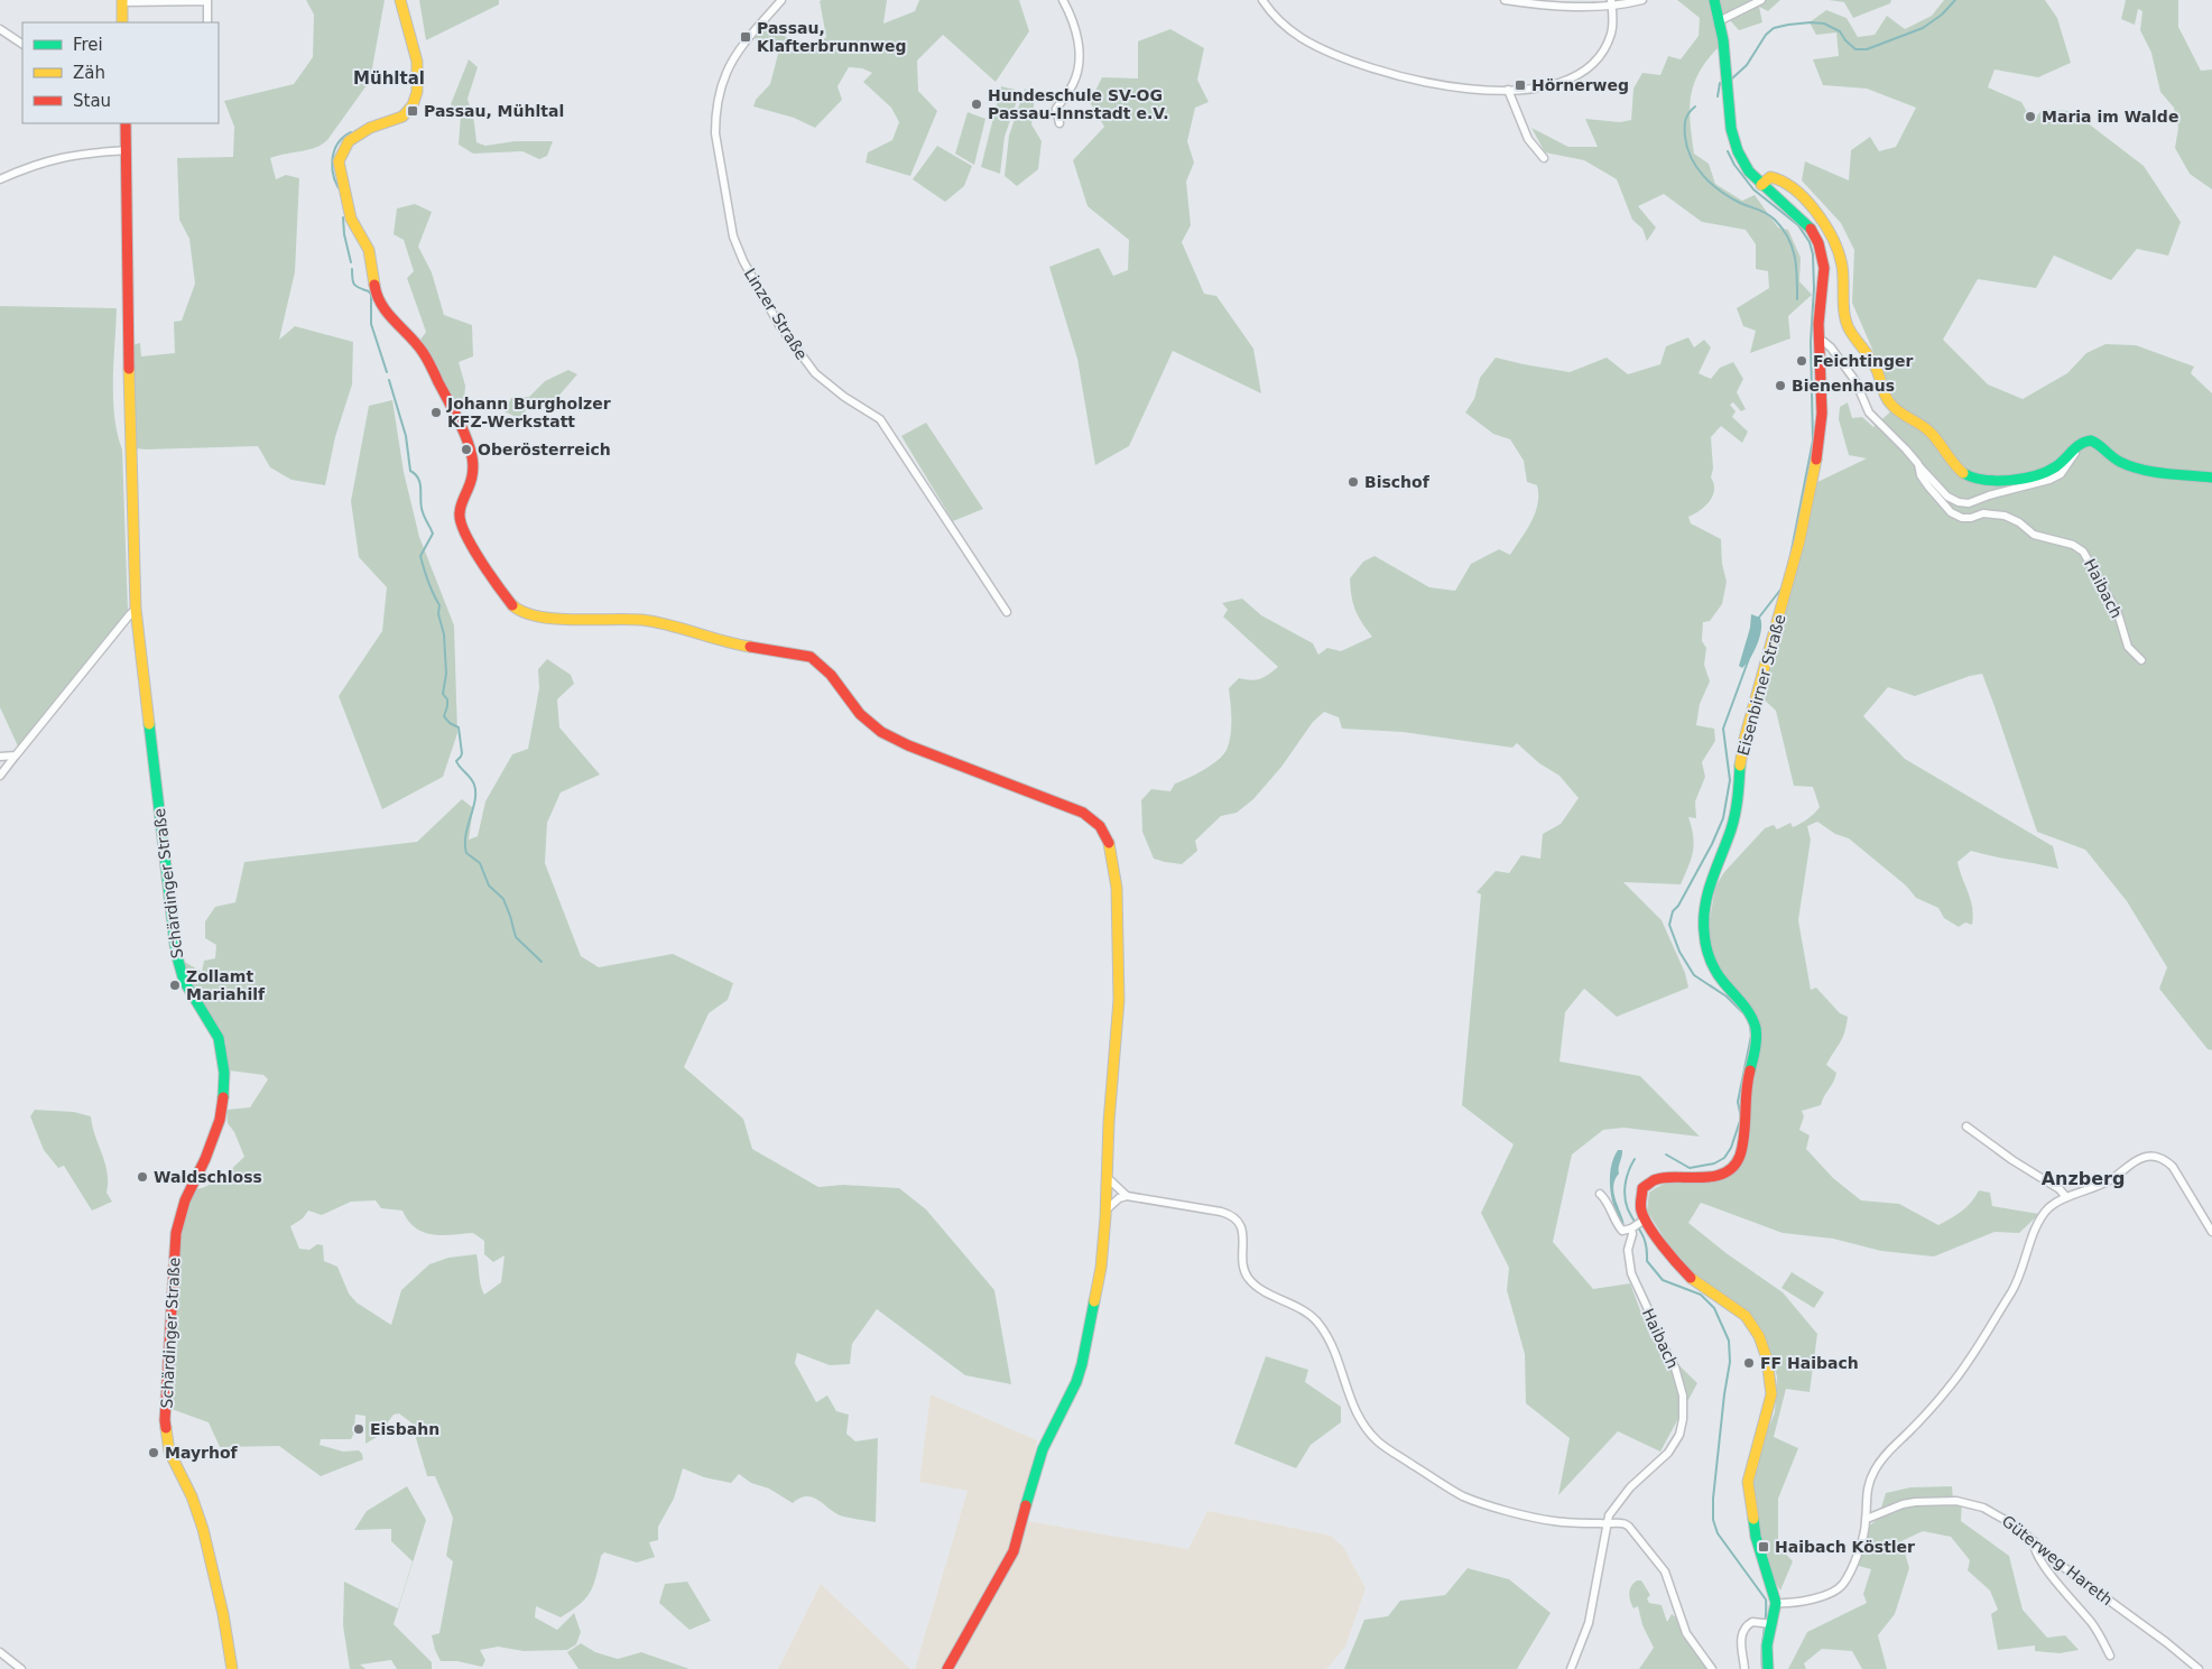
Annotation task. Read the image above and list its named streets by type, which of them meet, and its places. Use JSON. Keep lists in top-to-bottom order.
{
  "streets": {
    "main road": ["Eisenbirner Straße", "Schärdinger Straße"],
    "street": ["Linzer Straße", "Haibach", "Güterweg Hareth"]
  },
  "crossings": [
    ["Haibach", "Eisenbirner Straße"]
  ],
  "districts": ["Mühltal", "Anzberg"],
  "places": {
    "transit": [
      "Passau, Klafterbrunnweg",
      "Hörnerweg",
      "Passau, Mühltal",
      "Haibach Köstler"
    ],
    "other": [
      "Hundeschule SV-OG Passau-Innstadt e.V.",
      "Maria im Walde",
      "Feichtinger",
      "Bienenhaus",
      "Johann Burgholzer KFZ-Werkstatt",
      "Oberösterreich",
      "Bischof",
      "Zollamt Mariahilf",
      "Waldschloss",
      "FF Haibach",
      "Eisbahn",
      "Mayrhof"
    ]
  },
  "legend": ["Frei", "Zäh", "Stau"]
}
